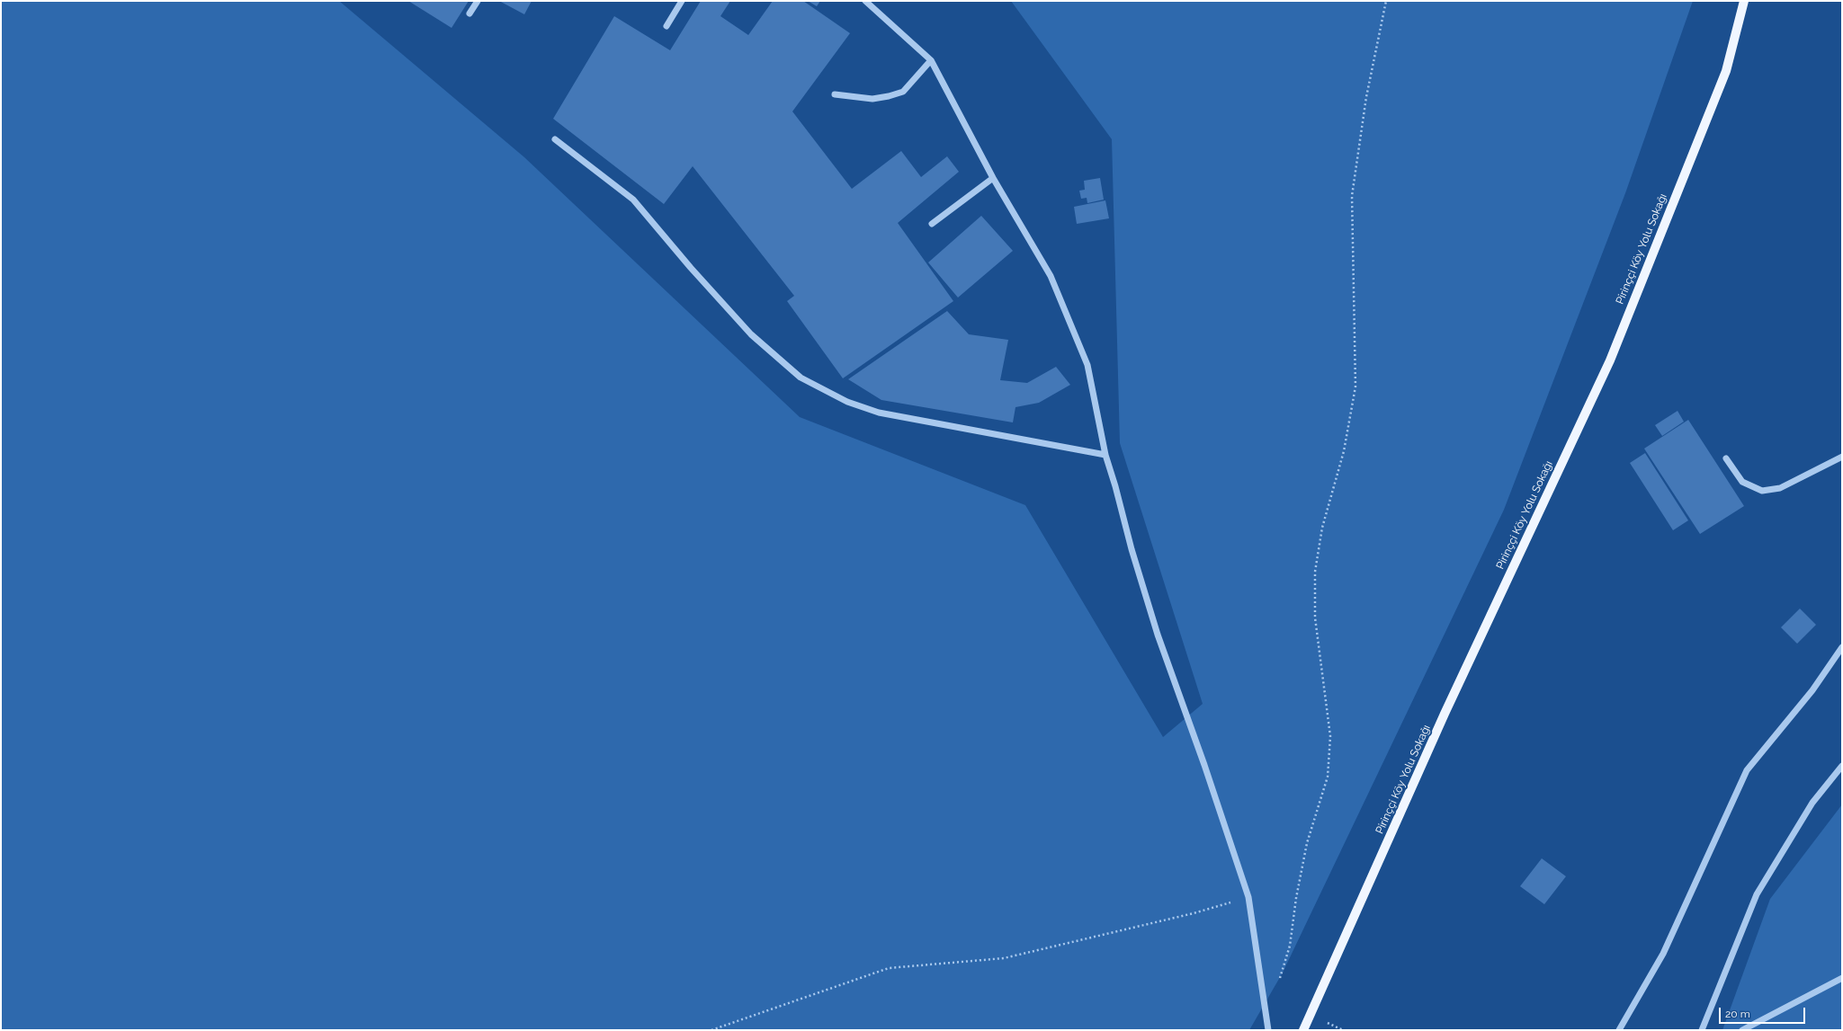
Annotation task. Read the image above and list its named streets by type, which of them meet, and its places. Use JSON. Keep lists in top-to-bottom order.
{
  "streets": {
    "main road": ["Pirinççi Köy Yolu Sokağı"]
  },
  "scale_bar": "20 m"
}
